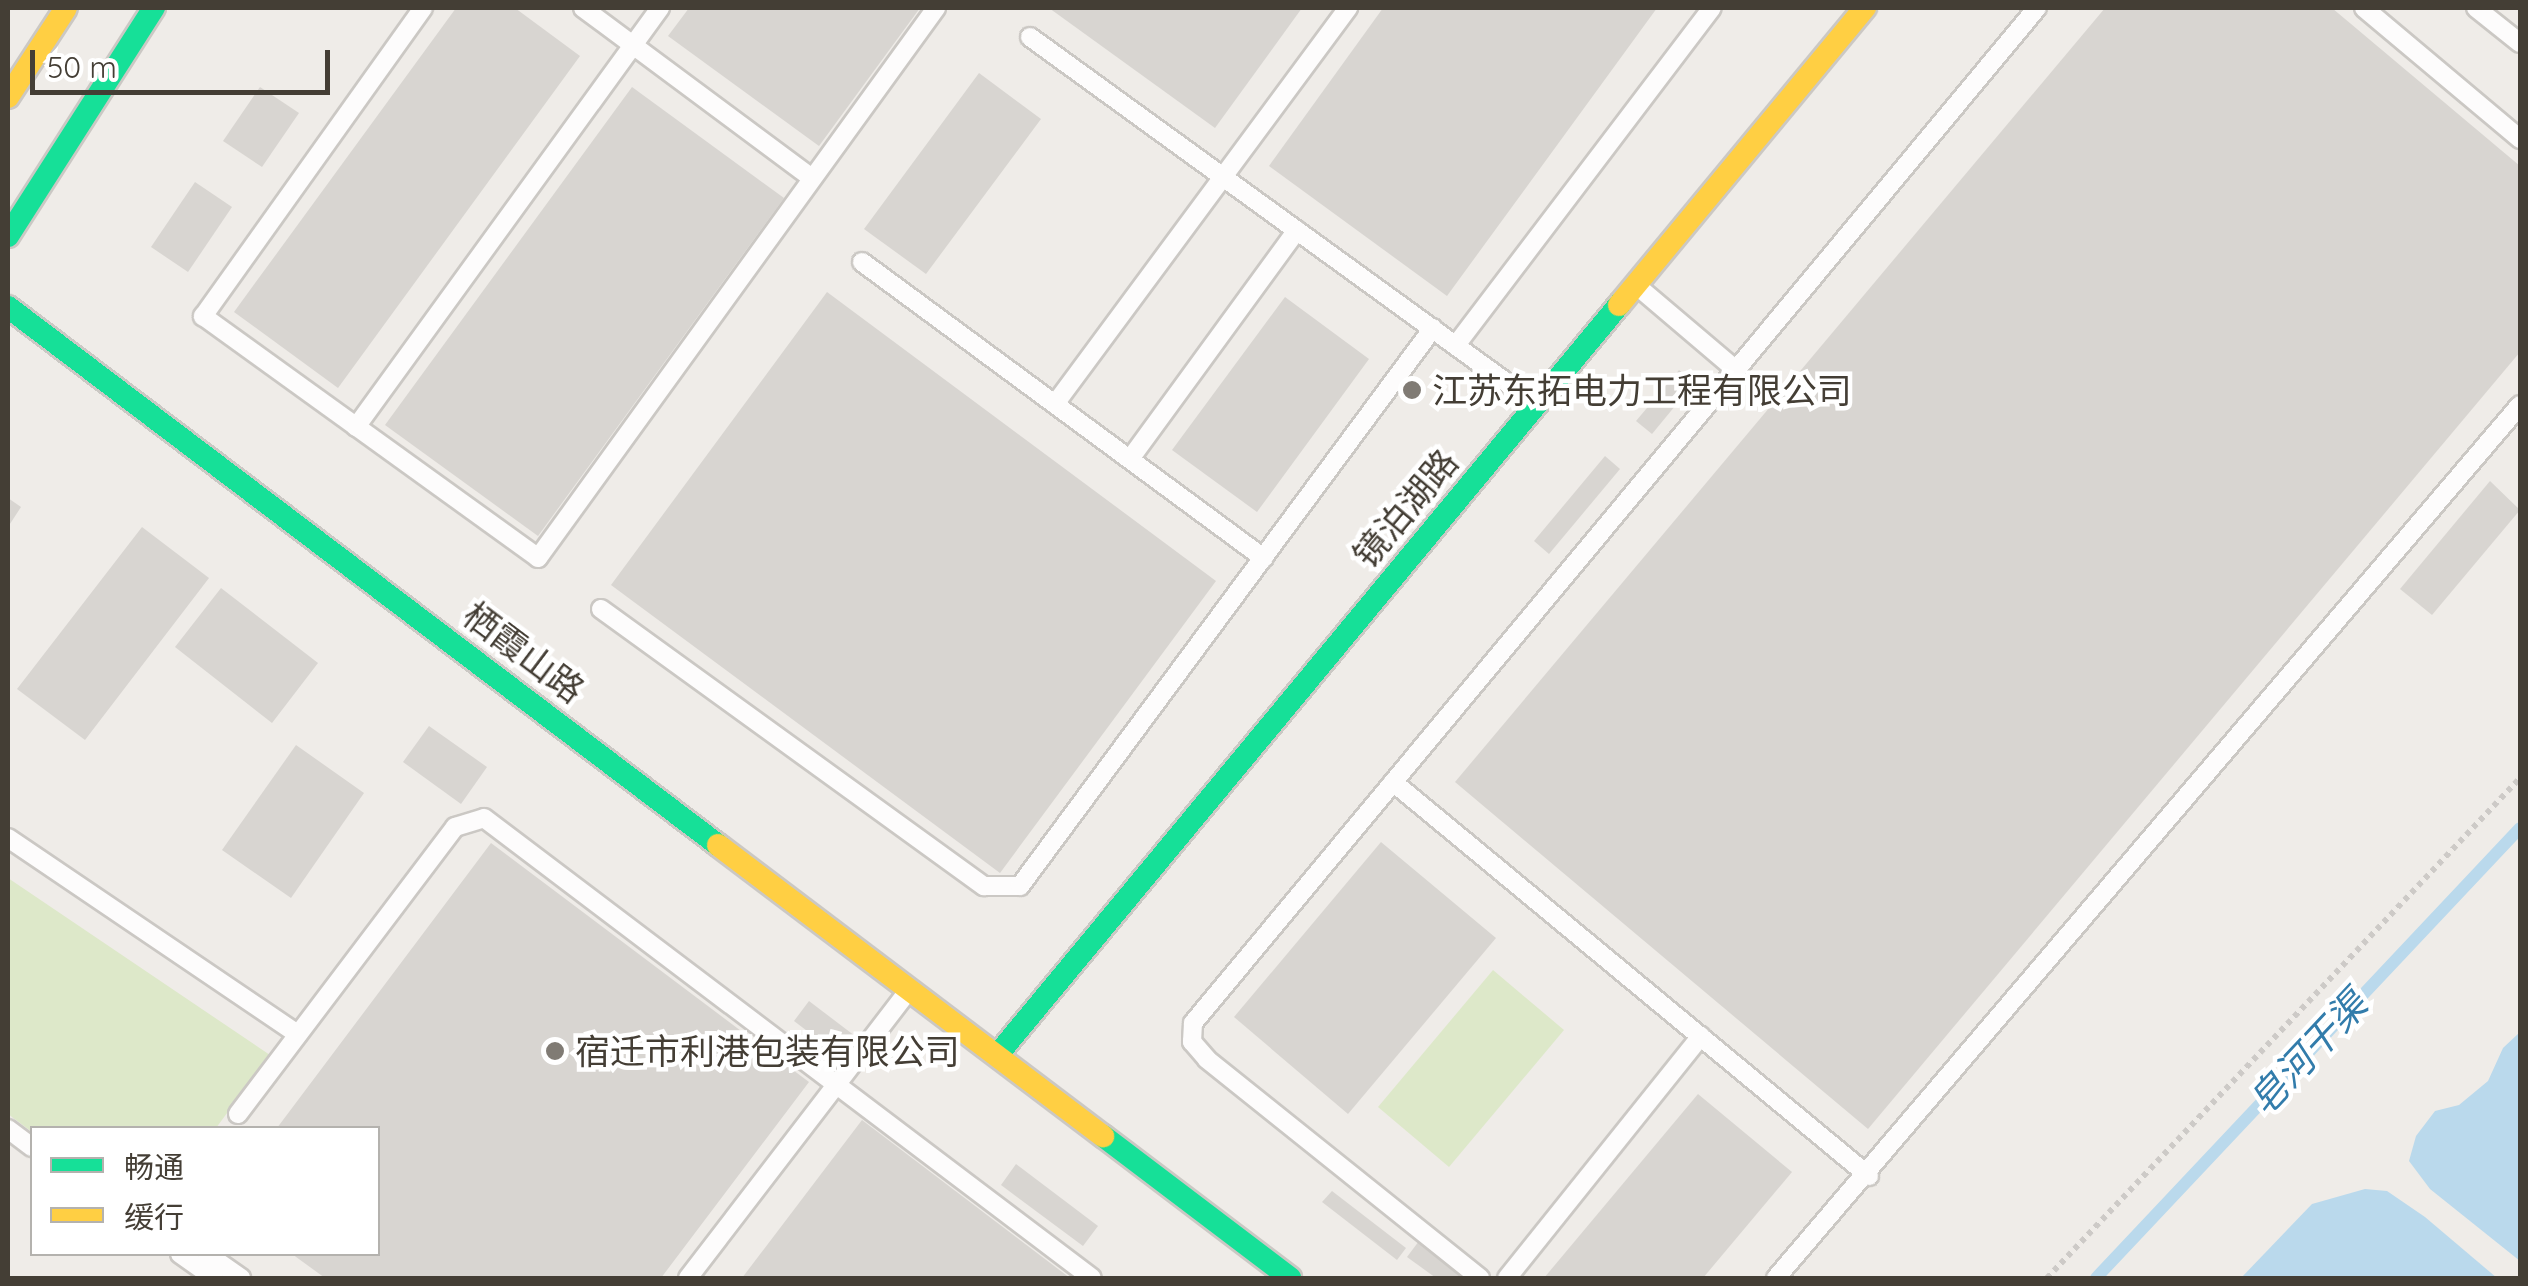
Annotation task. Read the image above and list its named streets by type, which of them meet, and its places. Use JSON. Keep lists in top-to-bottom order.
{
  "streets": {
    "street": ["镜泊湖路", "栖霞山路"]
  },
  "crossings": [
    ["镜泊湖路", "栖霞山路"]
  ],
  "water": ["皂河干渠"],
  "places": ["江苏东拓电力工程有限公司", "宿迁市利港包装有限公司"],
  "legend": ["畅通", "缓行"],
  "scale_bar": "50 m"
}
